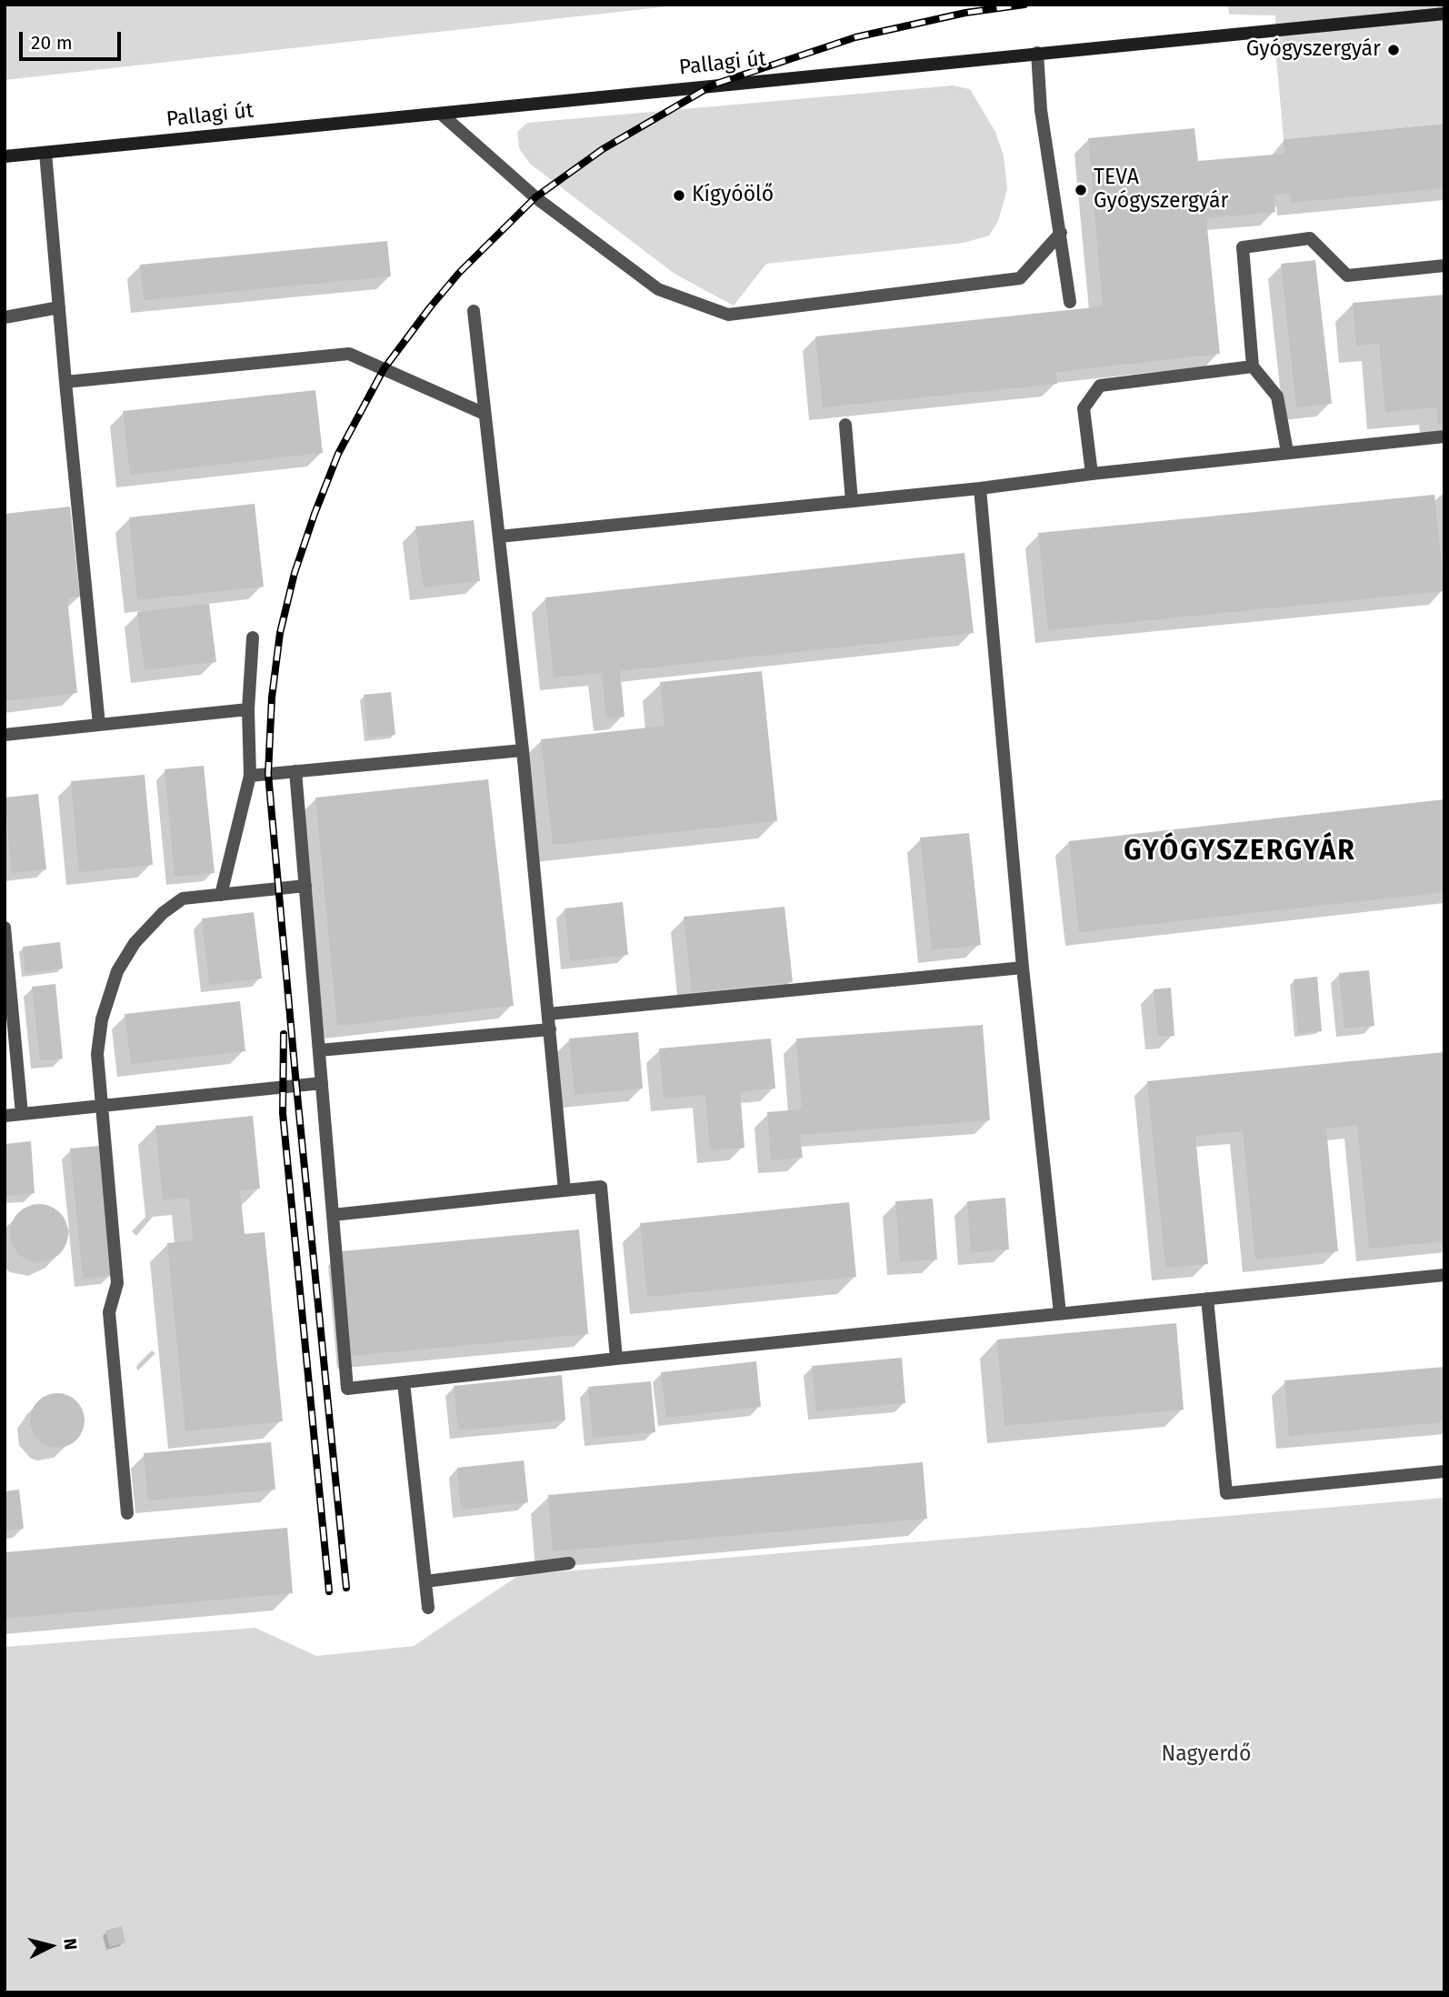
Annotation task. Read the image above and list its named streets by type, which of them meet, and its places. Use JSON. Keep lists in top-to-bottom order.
{
  "streets": {
    "street": ["Pallagi út"]
  },
  "districts": ["GYÓGYSZERGYÁR"],
  "parks": ["Nagyerdő"],
  "places": ["Gyógyszergyár", "TEVA Gyógyszergyár", "Kígyóölő"],
  "scale_bar": "20 m",
  "north": "right"
}
